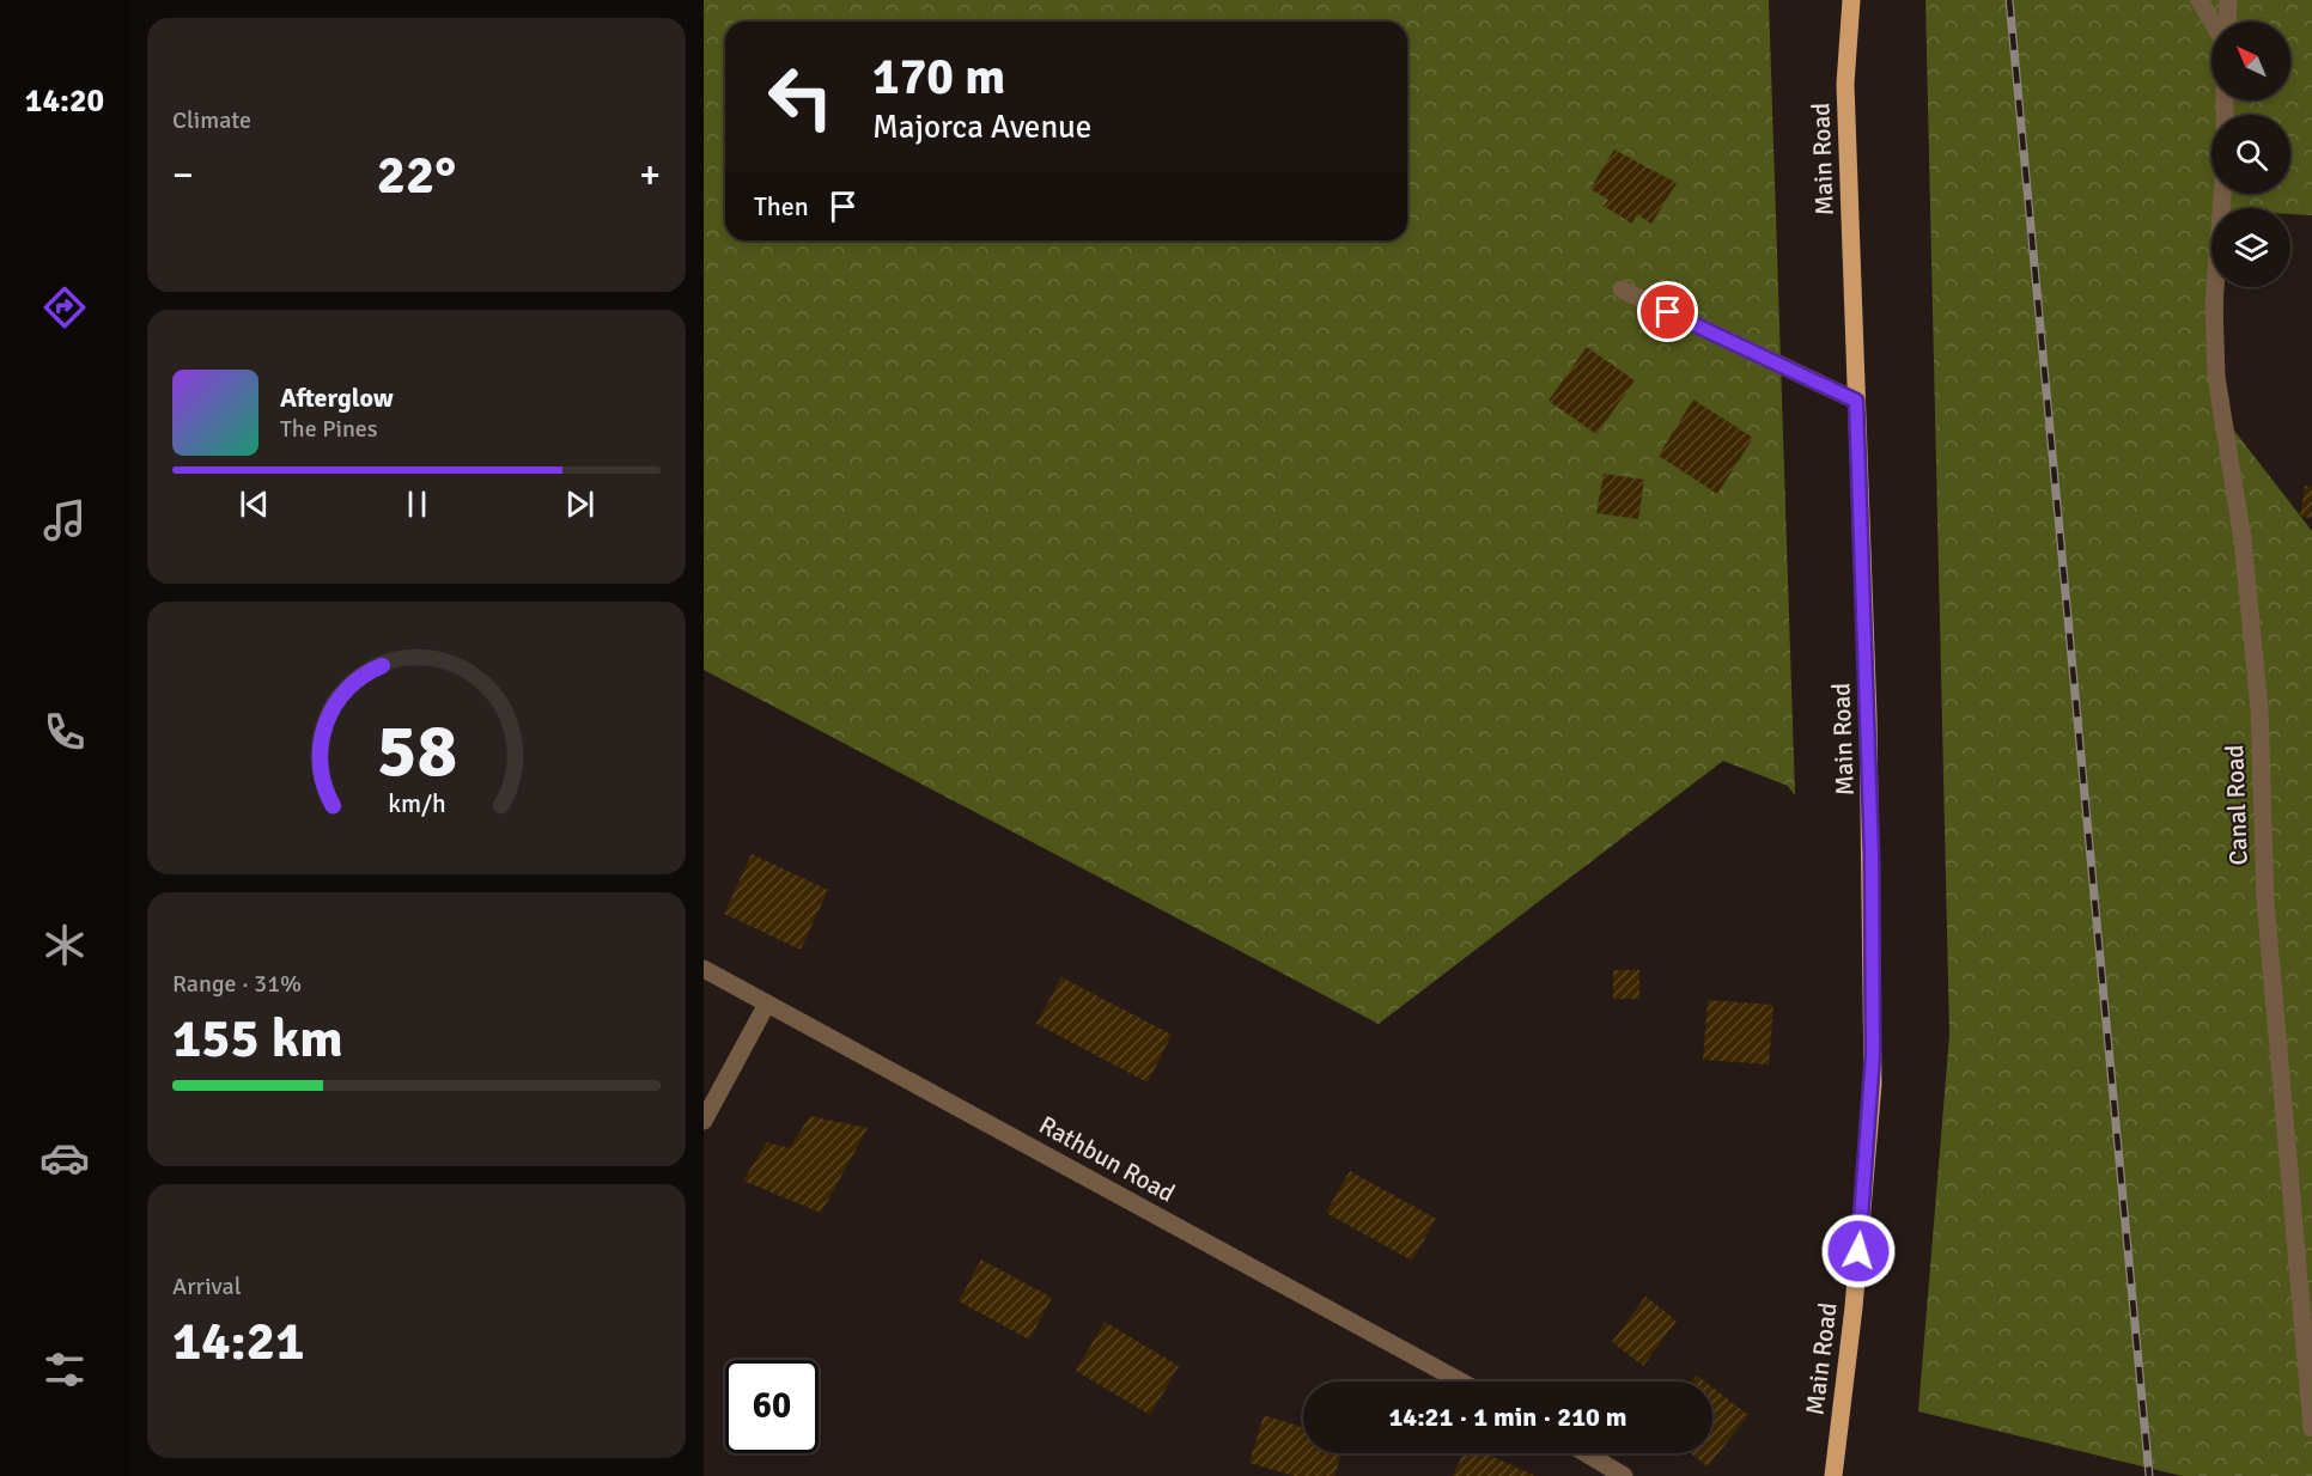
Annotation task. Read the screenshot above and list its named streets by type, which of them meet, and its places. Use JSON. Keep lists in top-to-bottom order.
{
  "streets": {
    "main road": ["Main Road"],
    "street": ["Canal Road", "Rathbun Road"]
  },
  "north": "top left",
  "page": {
    "tabs": "14:20",
    "tile": [
      "Climate",
      ["Range · 31%", "155 km"],
      ["Arrival", "14:21"]
    ],
    "turn": ["170 m", "Majorca Avenue"],
    "heat": ["−", "22°", "+"],
    "then": "Then",
    "song": ["Afterglow", "The Pines"],
    "limit": "60",
    "trip": "14:21 · 1 min · 210 m",
    "gauge": ["58", "km/h"]
  }
}
